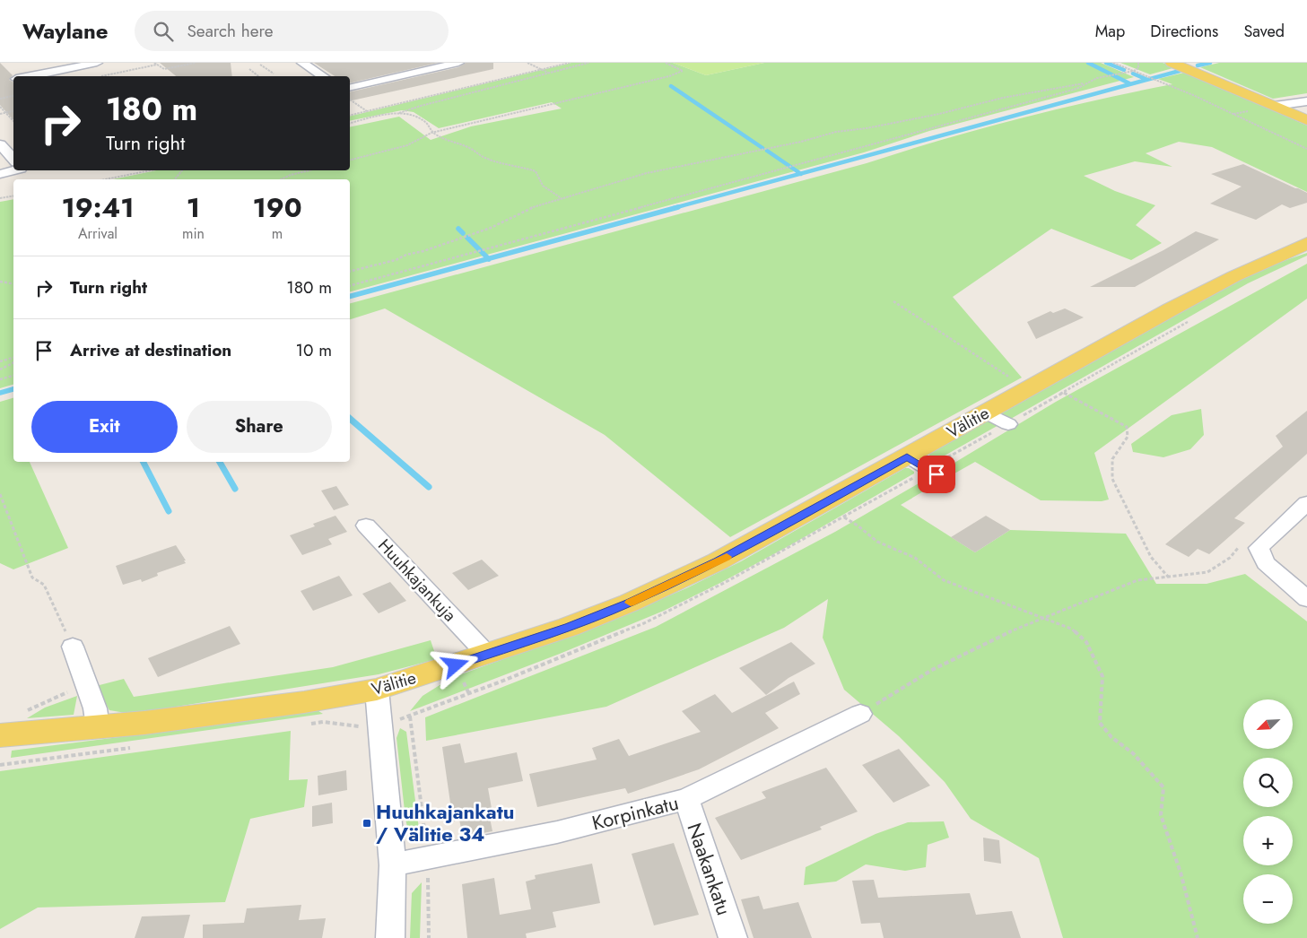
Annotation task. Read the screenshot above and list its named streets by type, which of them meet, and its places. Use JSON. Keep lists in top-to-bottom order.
{
  "streets": {
    "main road": ["Välitie"],
    "street": ["Huuhkajankuja", "Korpinkatu", "Naakankatu"]
  },
  "crossings": [
    ["Välitie", "Huuhkajankuja"],
    ["Korpinkatu", "Naakankatu"]
  ],
  "places": {
    "transit": ["Huuhkajankatu / Välitie 34"]
  },
  "north": "bottom left",
  "page": {
    "header": "Waylane",
    "search": "Search here",
    "nav": ["Map", "Directions", "Saved"],
    "turn": ["180 m", "Turn right"],
    "eta": [
      "19:41",
      "Arrival",
      "1",
      "min",
      "190",
      "m"
    ],
    "list": [
      {
        "name": "Turn right",
        "value": "180 m"
      },
      {
        "name": "Arrive at destination",
        "value": "10 m"
      }
    ],
    "buttons": ["Exit", "Share"],
    "map_buttons": ["+", "−"]
  }
}
